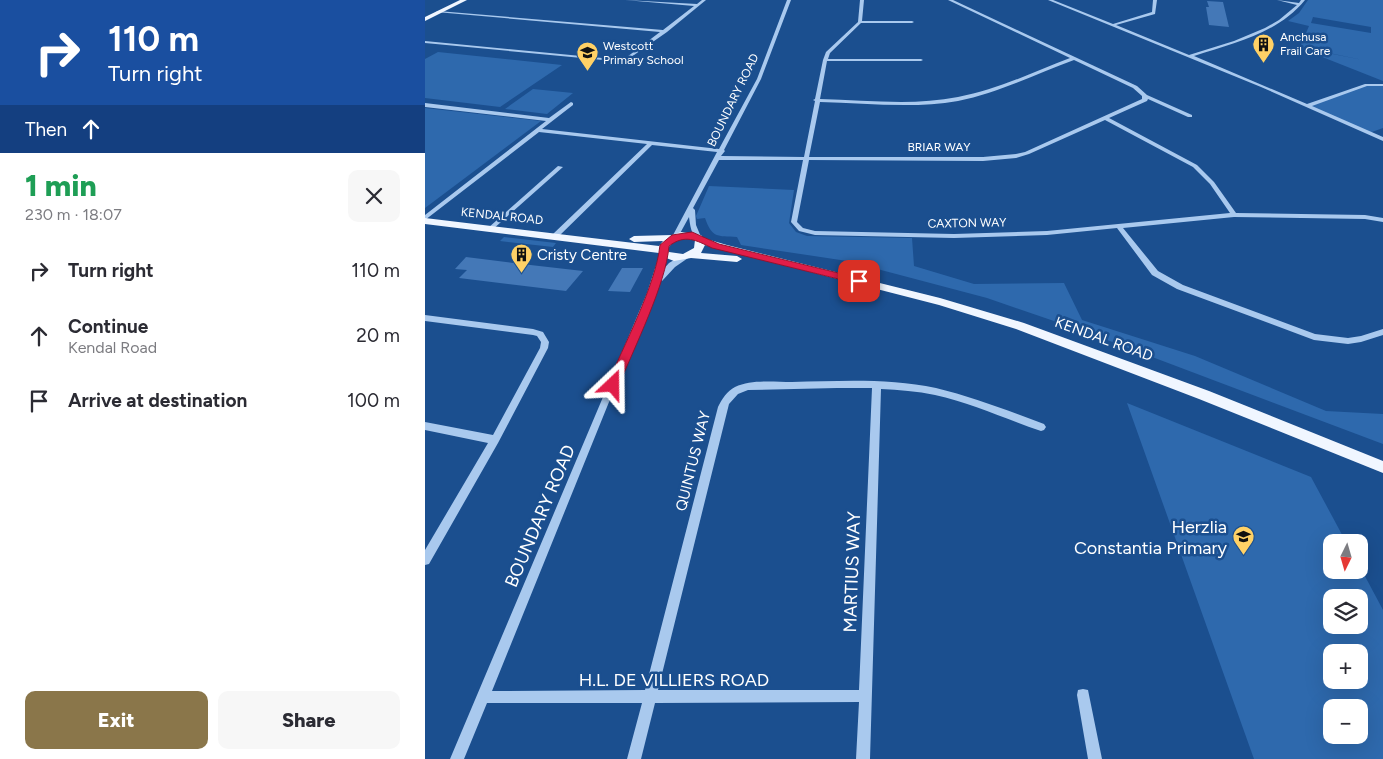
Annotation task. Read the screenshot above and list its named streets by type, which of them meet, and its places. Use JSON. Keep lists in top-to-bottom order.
{
  "streets": {
    "main road": ["KENDAL ROAD"],
    "street": [
      "BOUNDARY ROAD",
      "BRIAR WAY",
      "CAXTON WAY",
      "QUINTUS WAY",
      "MARTIUS WAY",
      "H.L. DE VILLIERS ROAD"
    ]
  },
  "crossings": [
    ["BOUNDARY ROAD", "BRIAR WAY"],
    ["BOUNDARY ROAD", "KENDAL ROAD"],
    ["BOUNDARY ROAD", "H.L. DE VILLIERS ROAD"],
    ["BRIAR WAY", "CAXTON WAY"],
    ["QUINTUS WAY", "MARTIUS WAY"],
    ["QUINTUS WAY", "H.L. DE VILLIERS ROAD"],
    ["MARTIUS WAY", "H.L. DE VILLIERS ROAD"]
  ],
  "places": {
    "building": ["Anchusa Frail Care", "Cristy Centre"],
    "school or university": ["Westcott Primary School", "Herzlia Constantia Primary"]
  },
  "north": "bottom",
  "page": {
    "turn": ["110 m", "Turn right"],
    "then": "Then",
    "heading": ["1 min", "230 m · 18:07"],
    "list": [
      {
        "name": "Turn right",
        "value": "110 m"
      },
      {
        "name": "Continue",
        "note": "Kendal Road",
        "value": "20 m"
      },
      {
        "name": "Arrive at destination",
        "value": "100 m"
      }
    ],
    "map_buttons": ["+", "−"],
    "buttons": ["Exit", "Share"]
  }
}
